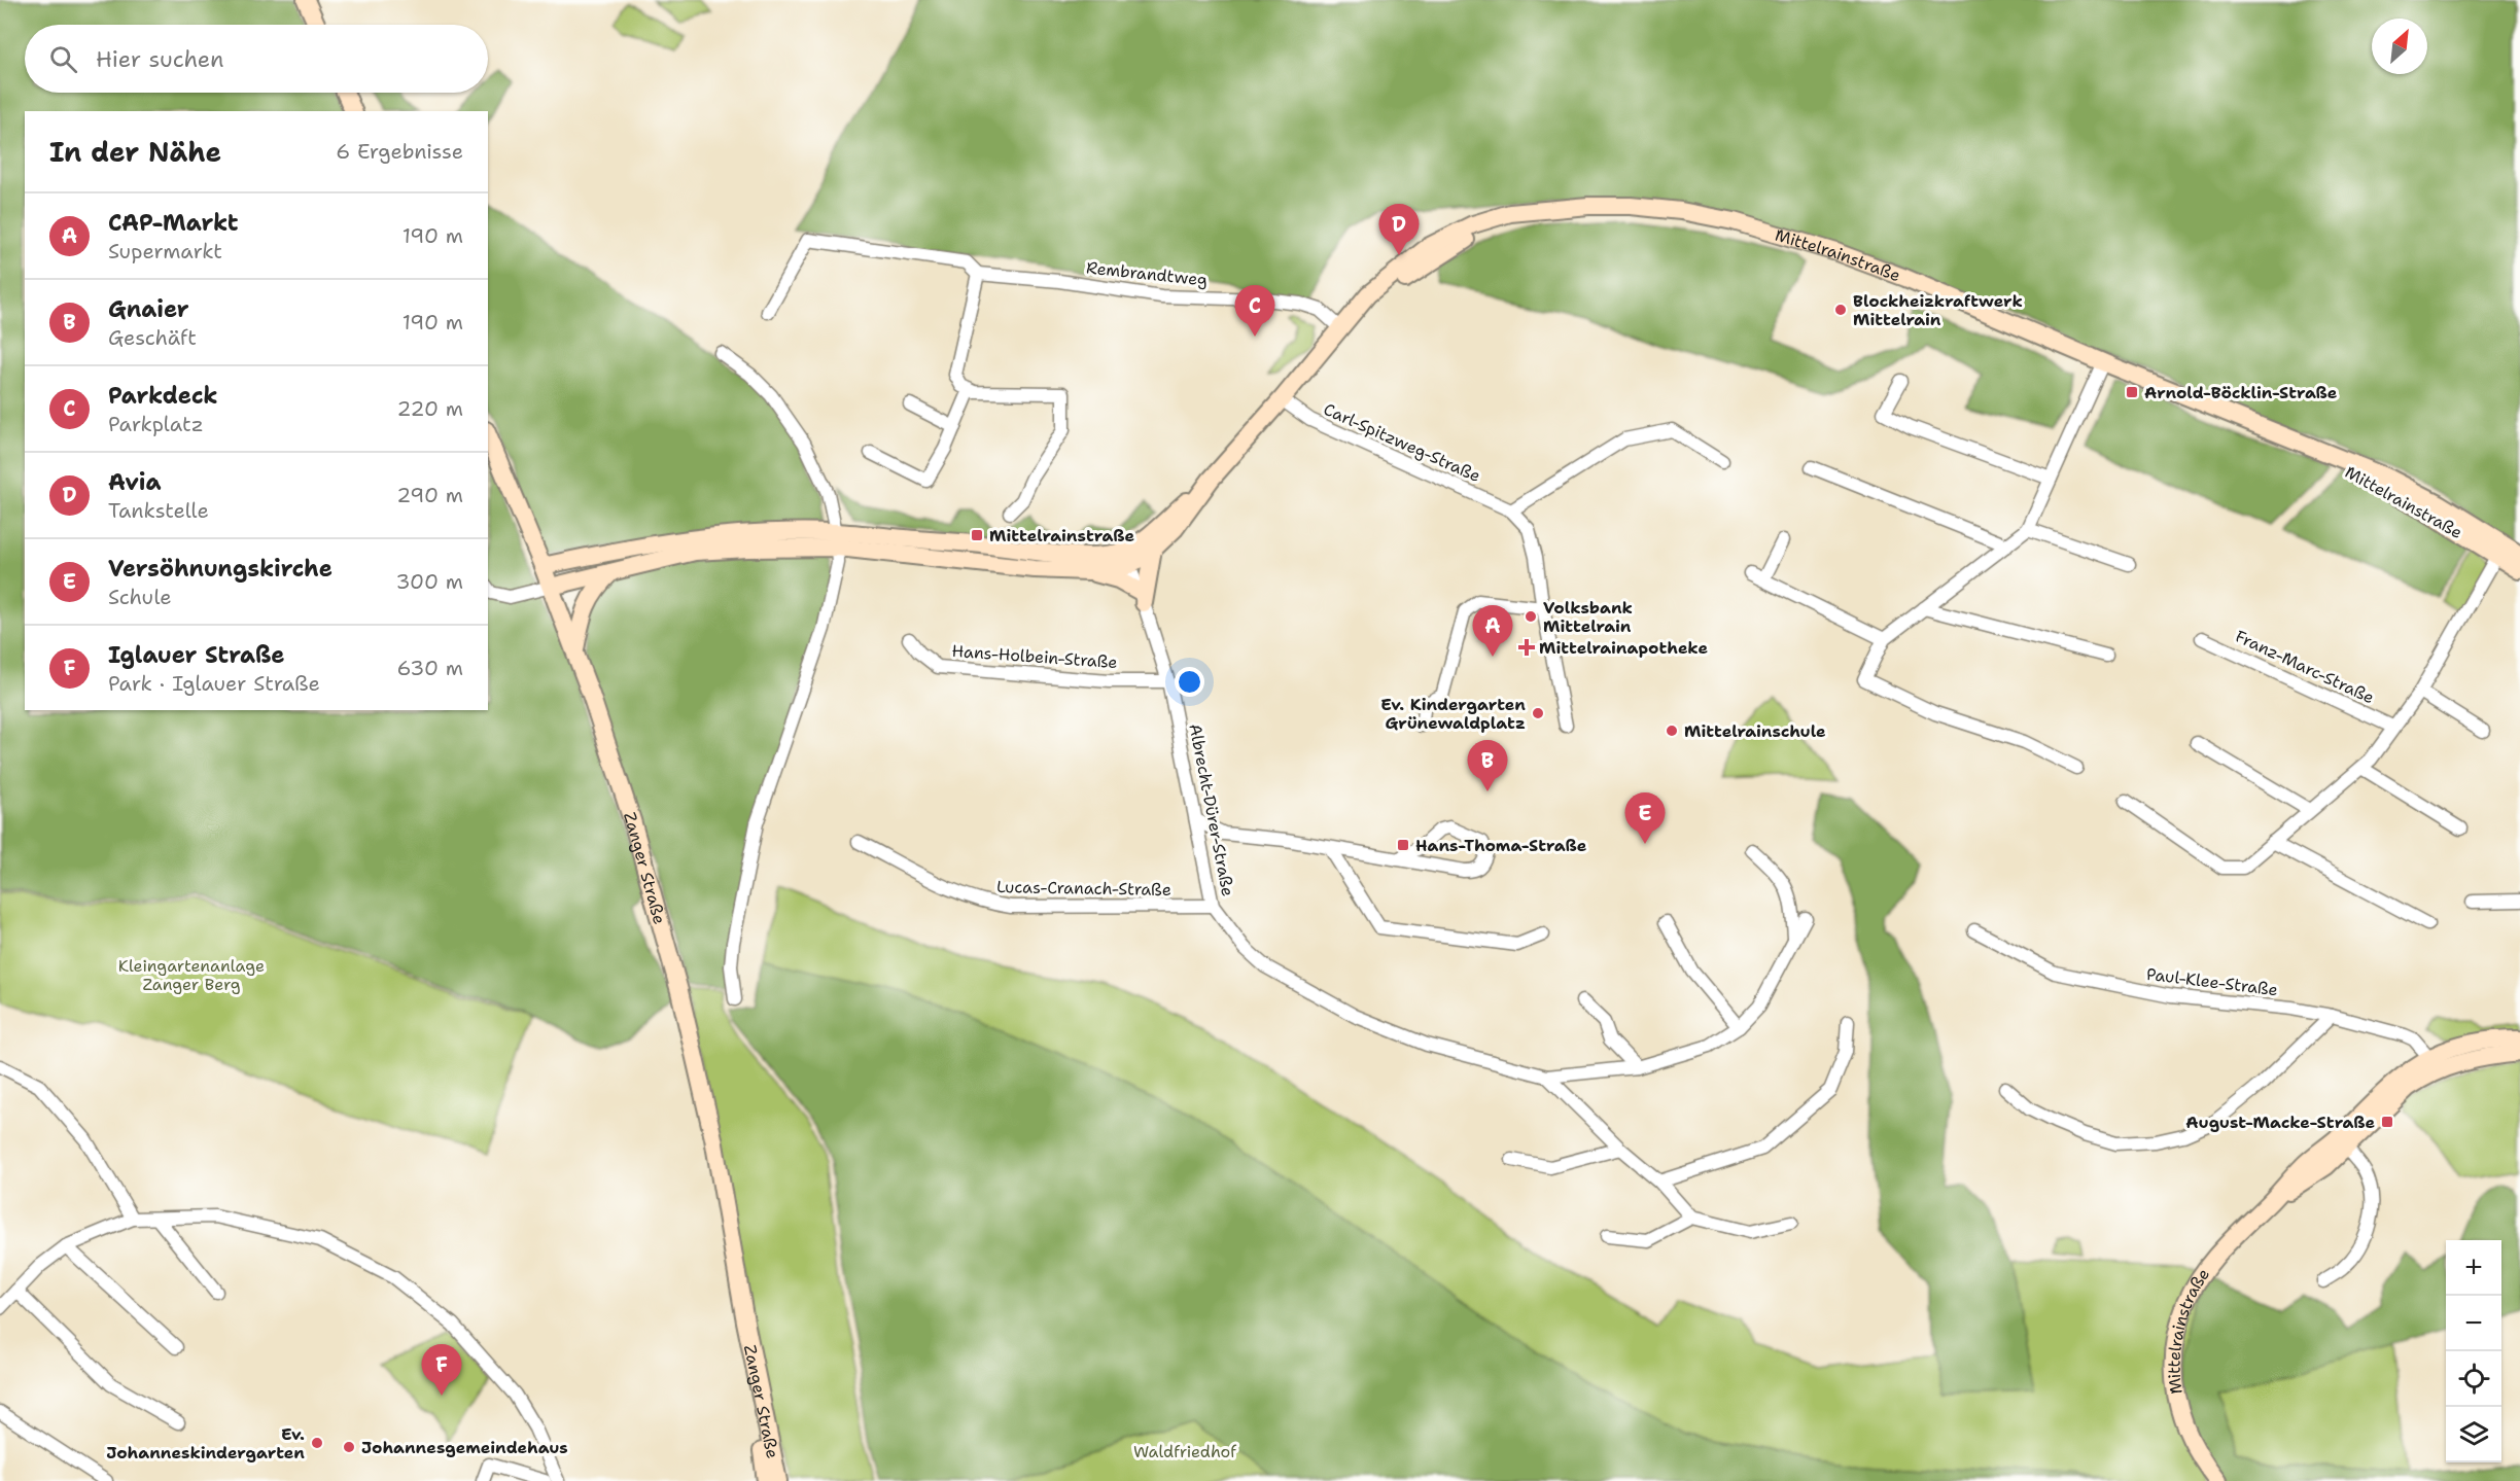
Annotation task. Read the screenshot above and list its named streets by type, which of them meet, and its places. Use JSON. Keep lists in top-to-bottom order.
{
  "streets": {
    "street": [
      "Mittelrainstraße",
      "Rembrandtweg",
      "Carl-Spitzweg-Straße",
      "Hans-Holbein-Straße",
      "Franz-Marc-Straße",
      "Albrecht-Dürer-Straße",
      "Zanger Straße",
      "Lucas-Cranach-Straße",
      "Paul-Klee-Straße"
    ]
  },
  "crossings": [
    ["Mittelrainstraße", "Rembrandtweg"],
    ["Mittelrainstraße", "Carl-Spitzweg-Straße"],
    ["Mittelrainstraße", "Albrecht-Dürer-Straße"],
    ["Mittelrainstraße", "Zanger Straße"],
    ["Mittelrainstraße", "Paul-Klee-Straße"],
    ["Hans-Holbein-Straße", "Albrecht-Dürer-Straße"],
    ["Albrecht-Dürer-Straße", "Lucas-Cranach-Straße"]
  ],
  "parks": ["Kleingartenanlage Zanger Berg", "Waldfriedhof"],
  "places": {
    "other": [
      "Blockheizkraftwerk Mittelrain",
      "Volksbank Mittelrain",
      "Ev. Kindergarten Grünewaldplatz",
      "Mittelrainschule",
      "Ev. Johanneskindergarten",
      "Johannesgemeindehaus"
    ],
    "transit": [
      "Arnold-Böcklin-Straße",
      "Mittelrainstraße",
      "Hans-Thoma-Straße",
      "August-Macke-Straße"
    ],
    "health": ["Mittelrainapotheke"]
  },
  "north": "top right",
  "page": {
    "search": "Hier suchen",
    "heading": ["In der Nähe", "6 Ergebnisse"],
    "list": [
      {
        "mark": "A",
        "name": "CAP-Markt",
        "note": "Supermarkt",
        "value": "190 m"
      },
      {
        "mark": "B",
        "name": "Gnaier",
        "note": "Geschäft",
        "value": "190 m"
      },
      {
        "mark": "C",
        "name": "Parkdeck",
        "note": "Parkplatz",
        "value": "220 m"
      },
      {
        "mark": "D",
        "name": "Avia",
        "note": "Tankstelle",
        "value": "290 m"
      },
      {
        "mark": "E",
        "name": "Versöhnungskirche",
        "note": "Schule",
        "value": "300 m"
      },
      {
        "mark": "F",
        "name": "Iglauer Straße",
        "note": "Park · Iglauer Straße",
        "value": "630 m"
      }
    ],
    "pins": [
      "D",
      "C",
      "A",
      "B",
      "E",
      "F"
    ],
    "map_buttons": ["+", "−"]
  }
}
